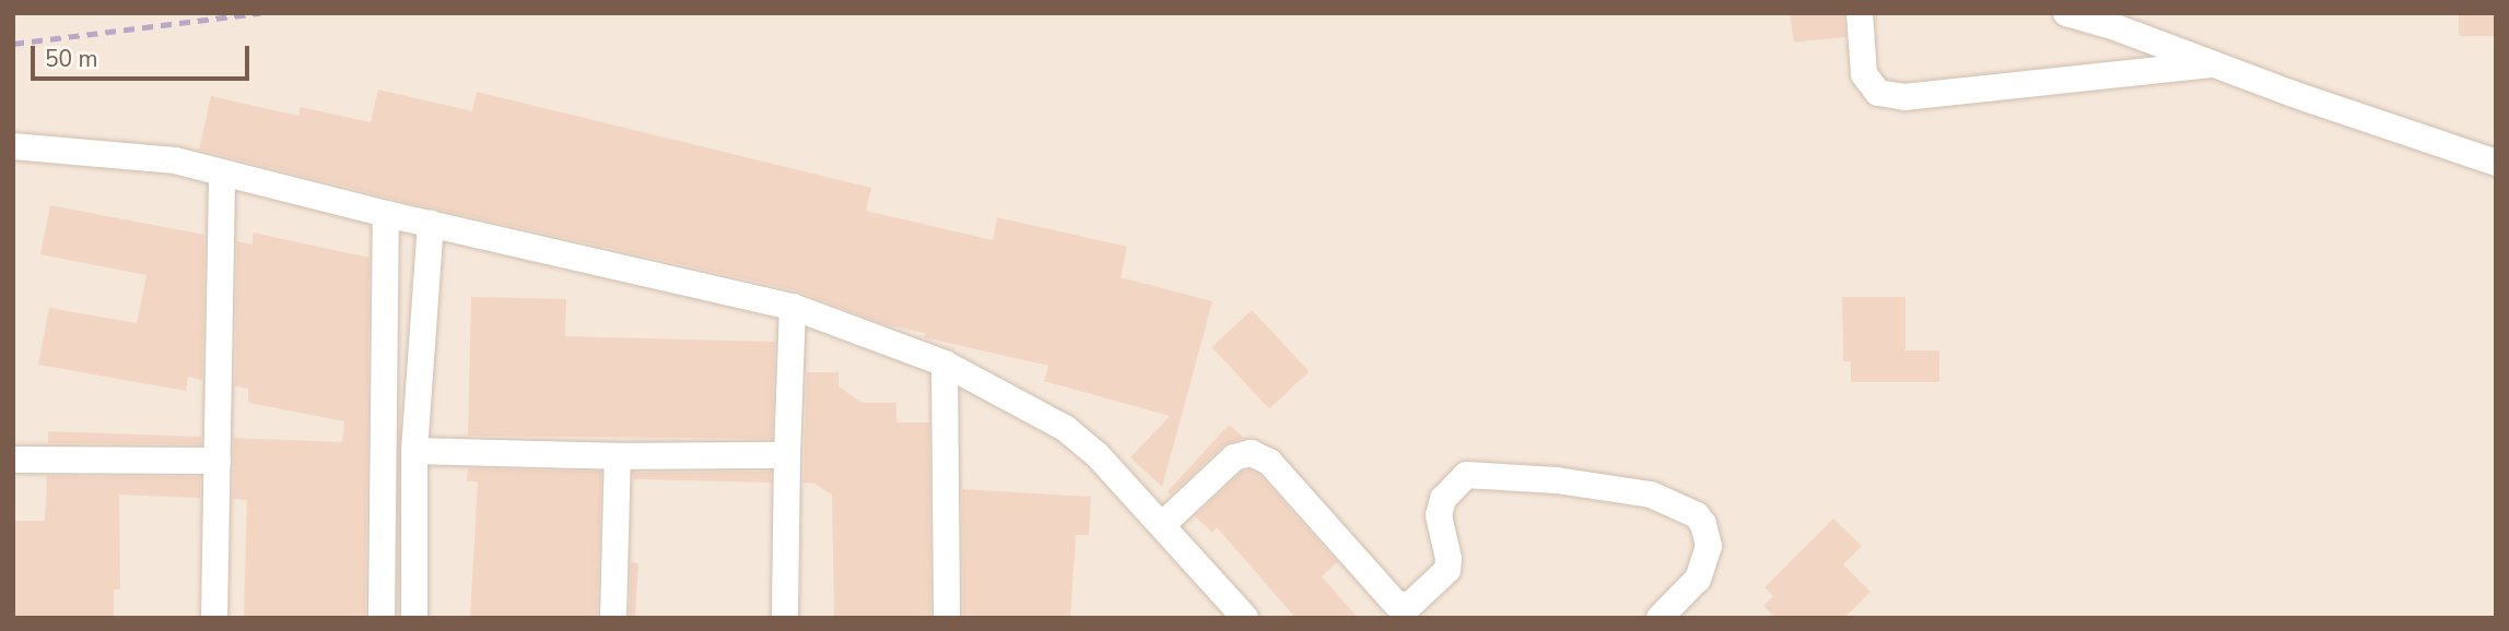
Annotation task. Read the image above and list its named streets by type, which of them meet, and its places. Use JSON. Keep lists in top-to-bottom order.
{
  "scale_bar": "50 m"
}
